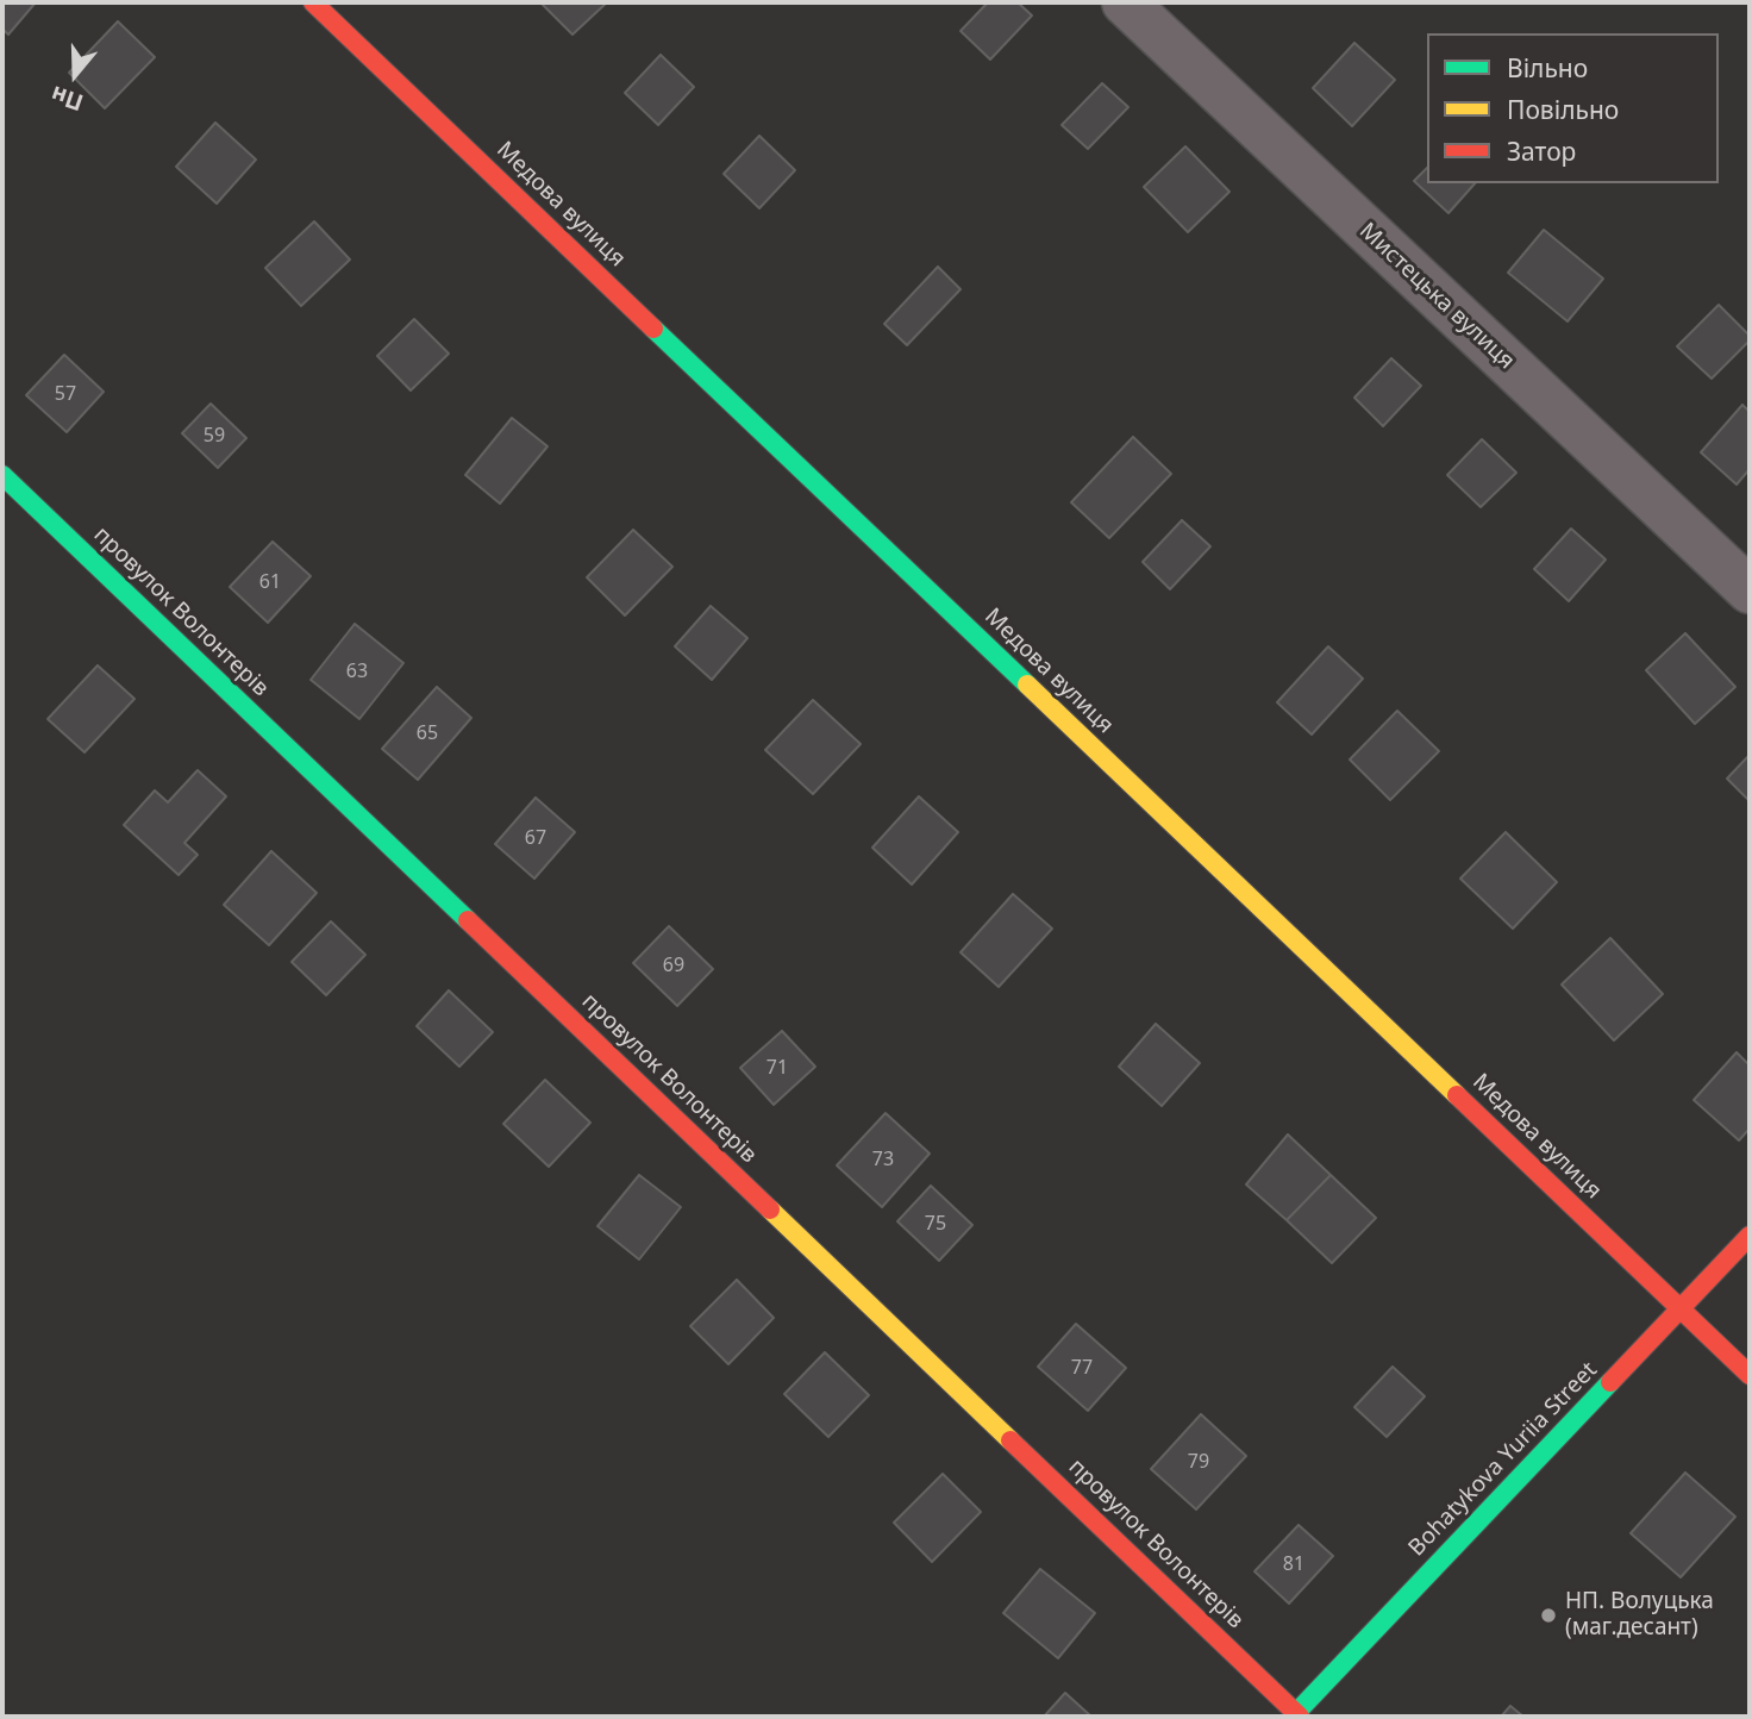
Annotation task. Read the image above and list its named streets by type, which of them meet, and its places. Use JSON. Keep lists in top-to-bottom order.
{
  "streets": {
    "street": [
      "Медова вулиця",
      "Мистецька вулиця",
      "провулок Волонтерів",
      "Bohatykova Yuriia Street"
    ]
  },
  "crossings": [
    ["Медова вулиця", "Bohatykova Yuriia Street"],
    ["провулок Волонтерів", "Bohatykova Yuriia Street"]
  ],
  "places": ["НП. Волуцька (маг.десант)"],
  "house_numbers": [
    "57",
    "59",
    "61",
    "63",
    "65",
    "67",
    "69",
    "71",
    "73",
    "75",
    "77",
    "79",
    "81"
  ],
  "legend": ["Вільно", "Повільно", "Затор"],
  "north": "bottom"
}
